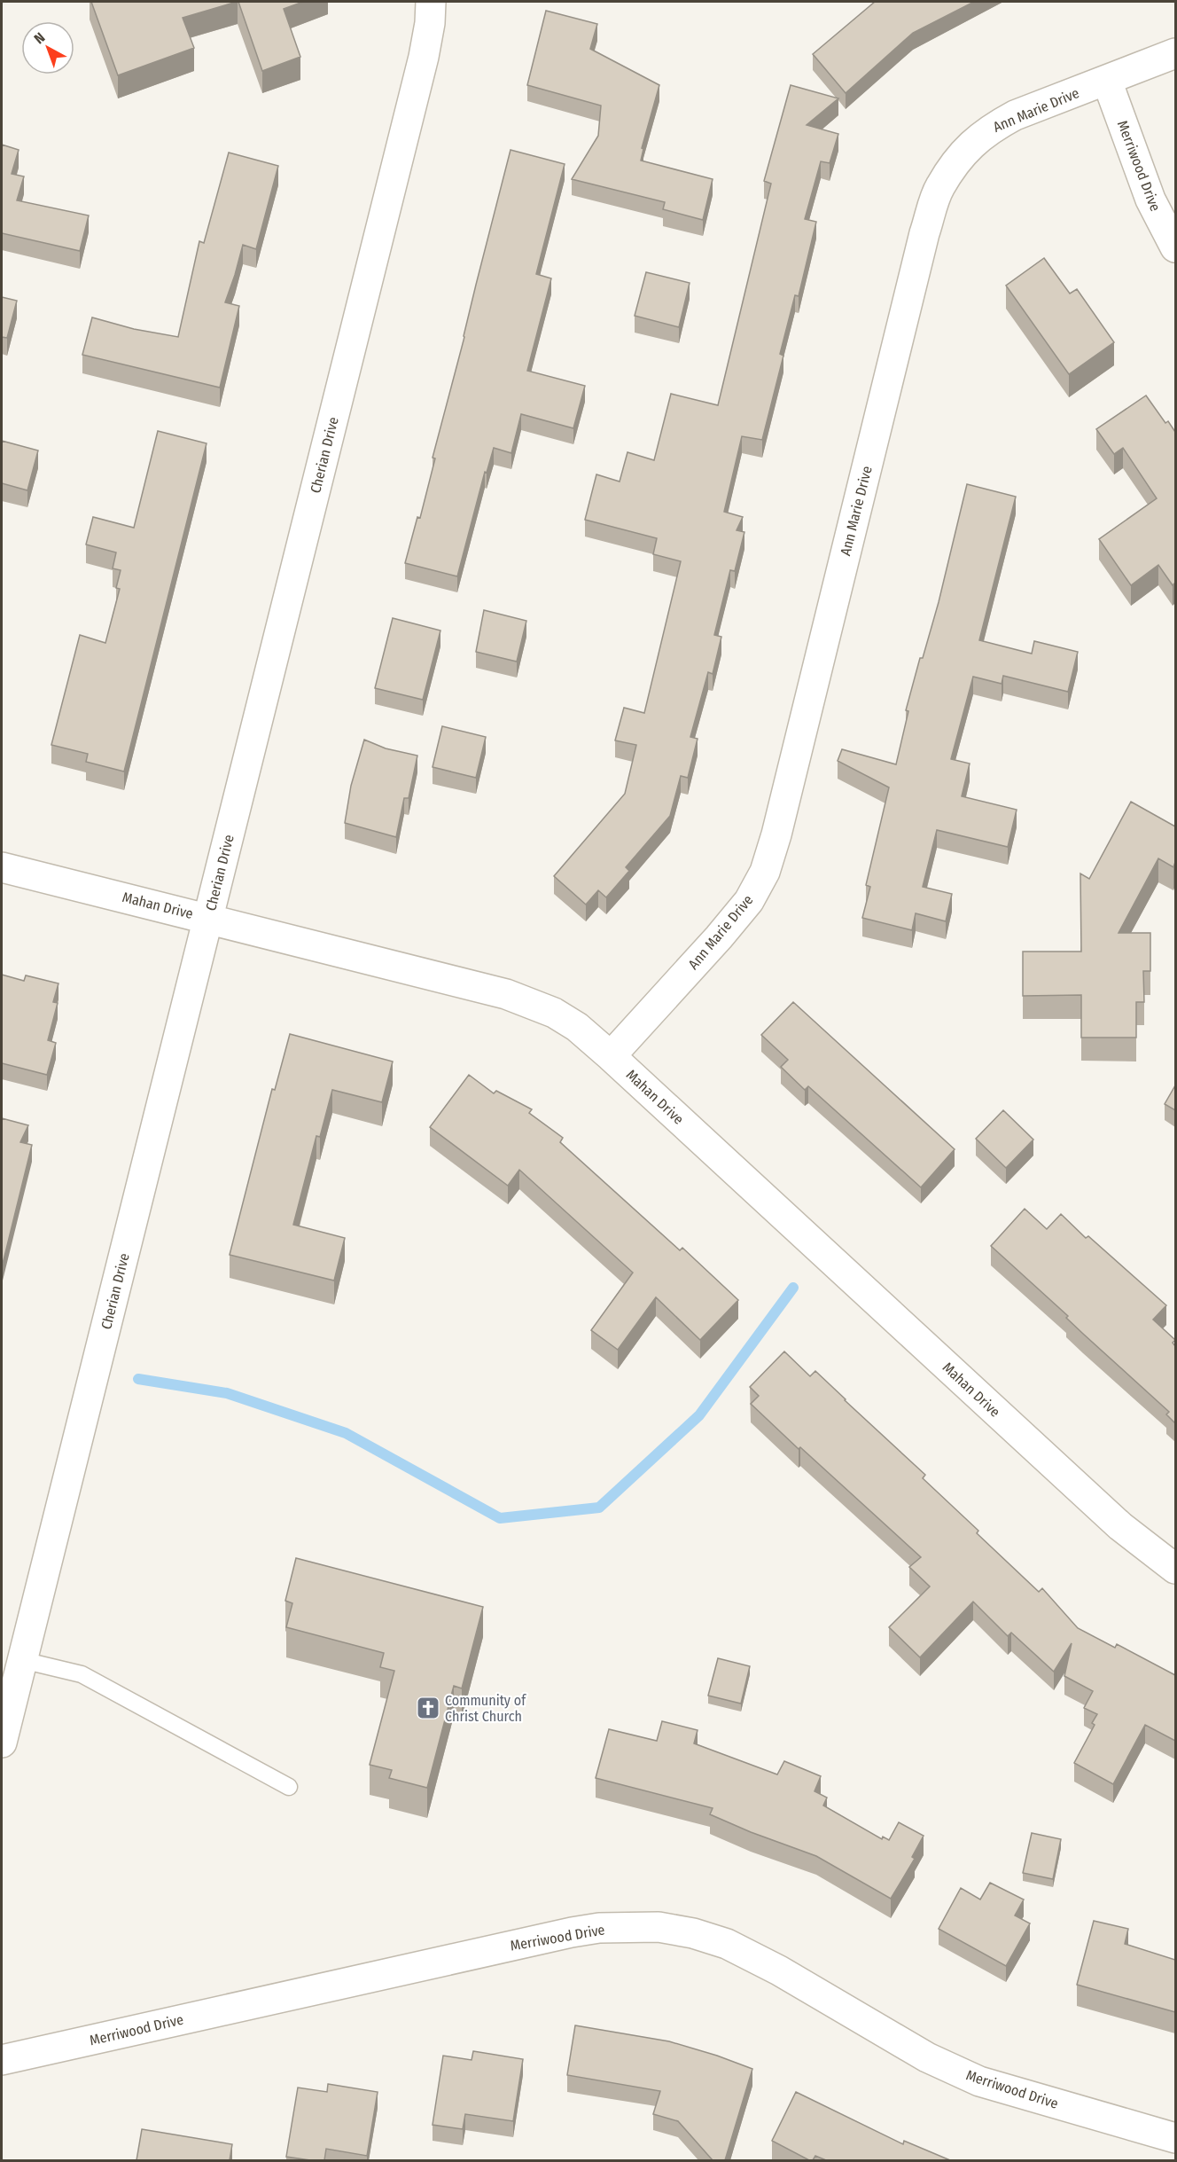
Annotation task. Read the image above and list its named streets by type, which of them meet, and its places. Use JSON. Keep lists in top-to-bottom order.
{
  "streets": {
    "street": [
      "Ann Marie Drive",
      "Merriwood Drive",
      "Cherian Drive",
      "Mahan Drive"
    ]
  },
  "crossings": [
    ["Ann Marie Drive", "Merriwood Drive"],
    ["Ann Marie Drive", "Mahan Drive"],
    ["Cherian Drive", "Mahan Drive"]
  ],
  "places": {
    "church": ["Community of Christ Church"]
  },
  "north": "top left"
}
